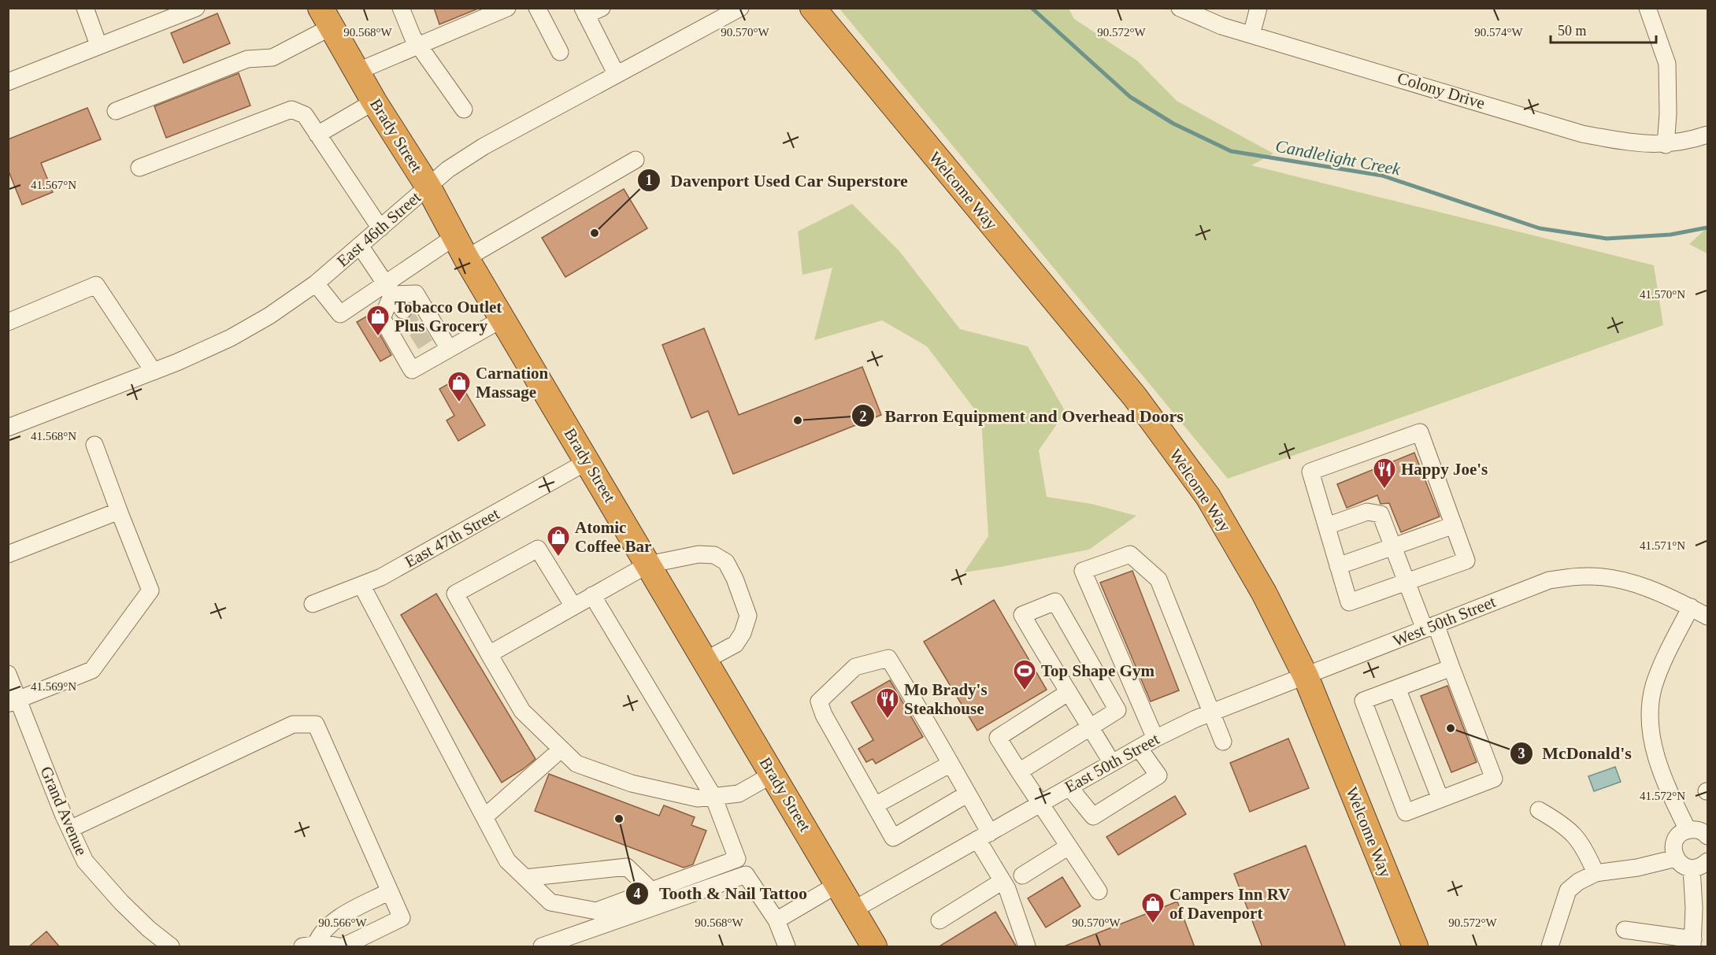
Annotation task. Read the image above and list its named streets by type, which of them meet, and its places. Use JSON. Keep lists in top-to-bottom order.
{
  "streets": {
    "highway": ["Brady Street", "Welcome Way"],
    "street": [
      "Colony Drive",
      "East 46th Street",
      "East 47th Street",
      "West 50th Street",
      "East 50th Street",
      "Grand Avenue"
    ]
  },
  "crossings": [
    ["Brady Street", "East 46th Street"],
    ["Brady Street", "East 47th Street"],
    ["Brady Street", "East 50th Street"],
    ["Welcome Way", "West 50th Street"],
    ["Welcome Way", "East 50th Street"],
    ["West 50th Street", "East 50th Street"]
  ],
  "water": ["Candlelight Creek"],
  "places": {
    "other": [
      "Davenport Used Car Superstore",
      "Barron Equipment and Overhead Doors",
      "McDonald's",
      "Tooth & Nail Tattoo"
    ],
    "shop": [
      "Tobacco Outlet Plus Grocery",
      "Carnation Massage",
      "Atomic Coffee Bar",
      "Campers Inn RV of Davenport"
    ],
    "restaurant": ["Happy Joe's", "Mo Brady's Steakhouse"],
    "sports": ["Top Shape Gym"]
  },
  "scale_bar": "50 m",
  "coordinates": [
    "90.568°W",
    "90.570°W",
    "90.572°W",
    "90.574°W",
    "41.567°N",
    "41.570°N",
    "41.568°N",
    "41.571°N",
    "41.569°N",
    "41.572°N",
    "90.566°W"
  ]
}
